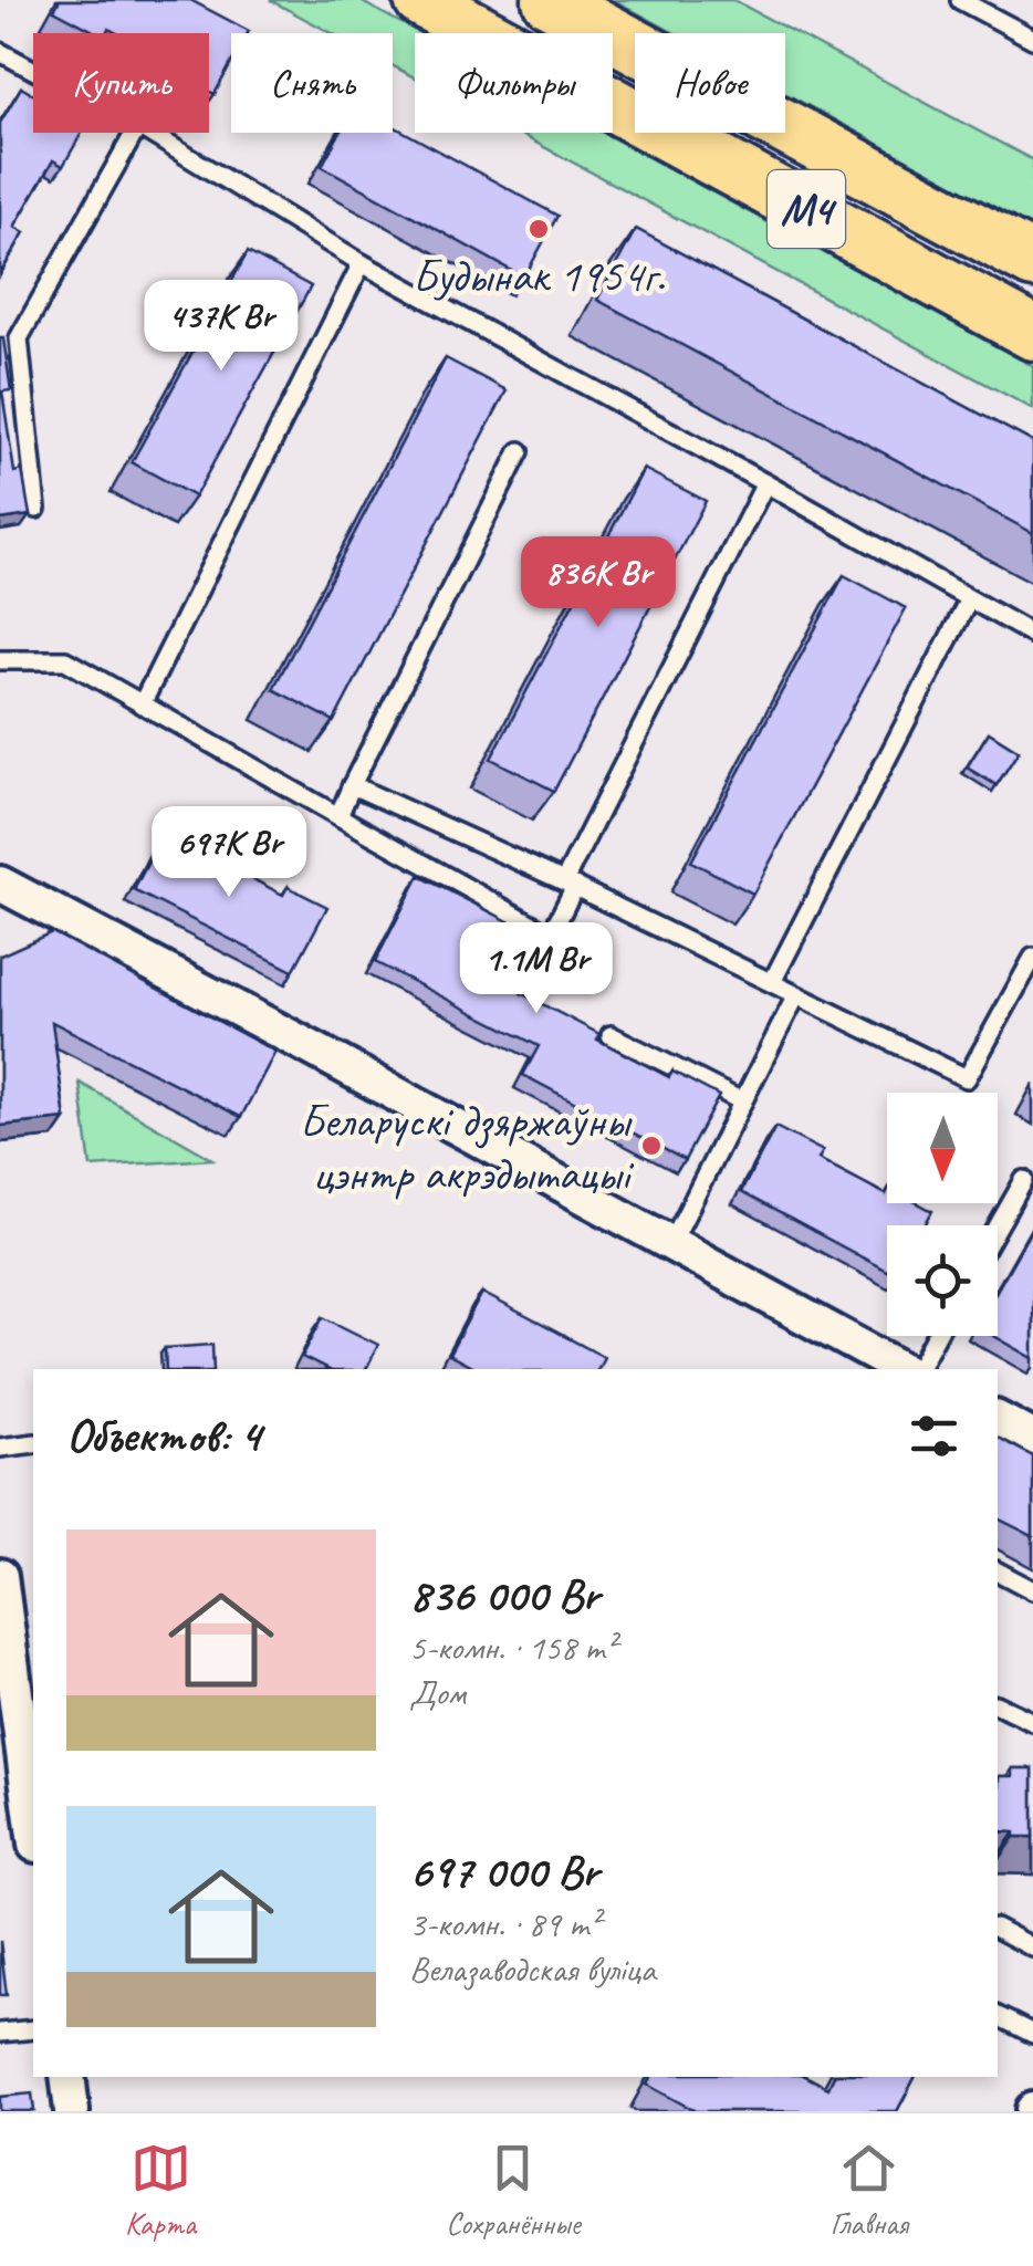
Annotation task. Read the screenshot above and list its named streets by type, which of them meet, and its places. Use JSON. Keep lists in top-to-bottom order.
{
  "streets": {
    "main road": ["М4"]
  },
  "places": ["Будынак 1954г.", "Беларускі дзяржаўны цэнтр акрэдытацыі"],
  "north": "bottom",
  "page": {
    "chip": [
      "Купить",
      "Снять",
      "Фильтры",
      "Новое"
    ],
    "price": [
      "437K Br",
      "836K Br",
      "697K Br",
      "1.1M Br"
    ],
    "heading": "Объектов: 4",
    "list": [
      {
        "name": "836 000 Br",
        "note": "5-комн. · 158 m² · Дом"
      },
      {
        "name": "697 000 Br",
        "note": "3-комн. · 89 m² · Велазаводская вуліца"
      }
    ],
    "tabs": ["Карта", "Сохранённые", "Главная"]
  }
}
